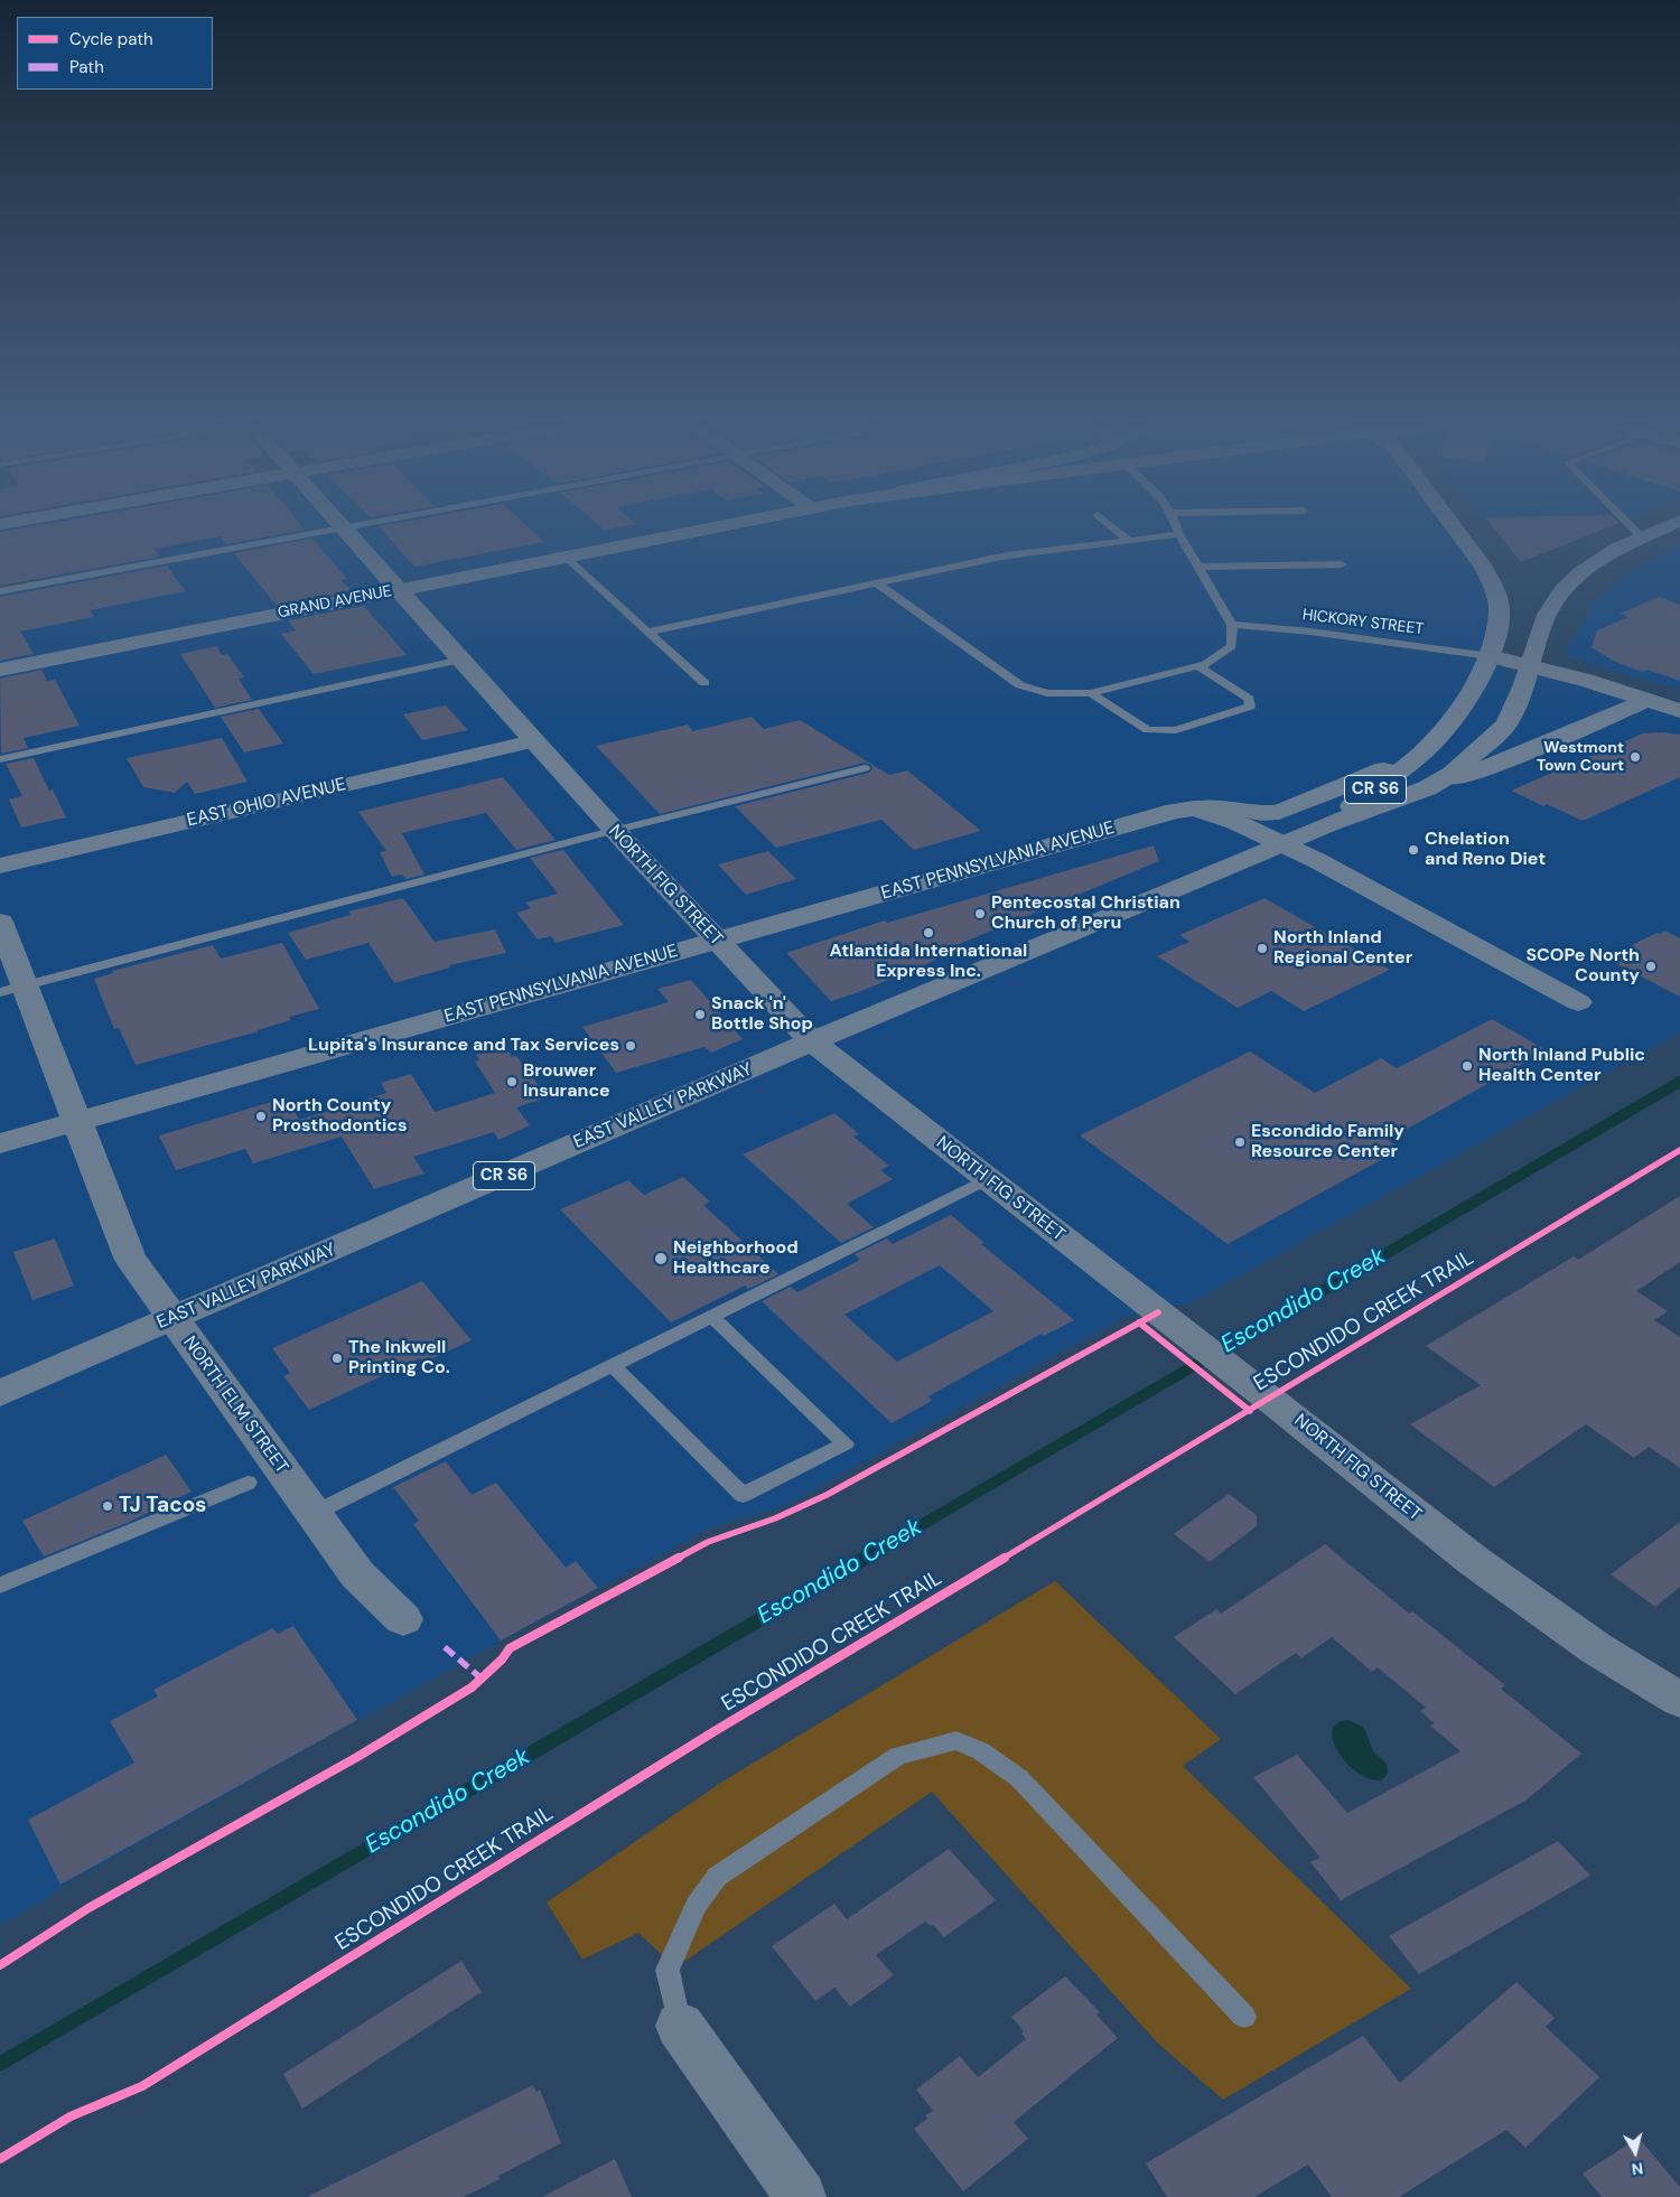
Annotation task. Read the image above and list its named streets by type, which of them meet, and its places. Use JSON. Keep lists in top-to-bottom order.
{
  "streets": {
    "main road": ["GRAND AVENUE", "CR S6", "EAST VALLEY PARKWAY"],
    "street": [
      "EAST OHIO AVENUE",
      "EAST PENNSYLVANIA AVENUE",
      "NORTH FIG STREET",
      "NORTH ELM STREET"
    ],
    "lane": ["HICKORY STREET"],
    "cycle path": ["ESCONDIDO CREEK TRAIL"]
  },
  "crossings": [
    ["GRAND AVENUE", "NORTH FIG STREET"],
    ["HICKORY STREET", "CR S6"],
    ["HICKORY STREET", "EAST VALLEY PARKWAY"],
    ["CR S6", "EAST VALLEY PARKWAY"],
    ["EAST OHIO AVENUE", "NORTH FIG STREET"],
    ["EAST PENNSYLVANIA AVENUE", "NORTH FIG STREET"],
    ["EAST PENNSYLVANIA AVENUE", "EAST VALLEY PARKWAY"],
    ["EAST PENNSYLVANIA AVENUE", "NORTH ELM STREET"],
    ["NORTH FIG STREET", "EAST VALLEY PARKWAY"],
    ["EAST VALLEY PARKWAY", "NORTH ELM STREET"]
  ],
  "water": ["Escondido Creek"],
  "places": [
    "Westmont Town Court",
    "Chelation and Reno Diet",
    "Pentecostal Christian Church of Peru",
    "Atlantida International Express Inc.",
    "North Inland Regional Center",
    "SCOPe North County",
    "Snack 'n' Bottle Shop",
    "Lupita's Insurance and Tax Services",
    "North Inland Public Health Center",
    "Brouwer Insurance",
    "North County Prosthodontics",
    "Escondido Family Resource Center",
    "Neighborhood Healthcare",
    "The Inkwell Printing Co.",
    "TJ Tacos"
  ],
  "legend": ["Cycle path", "Path"],
  "north": "bottom"
}
